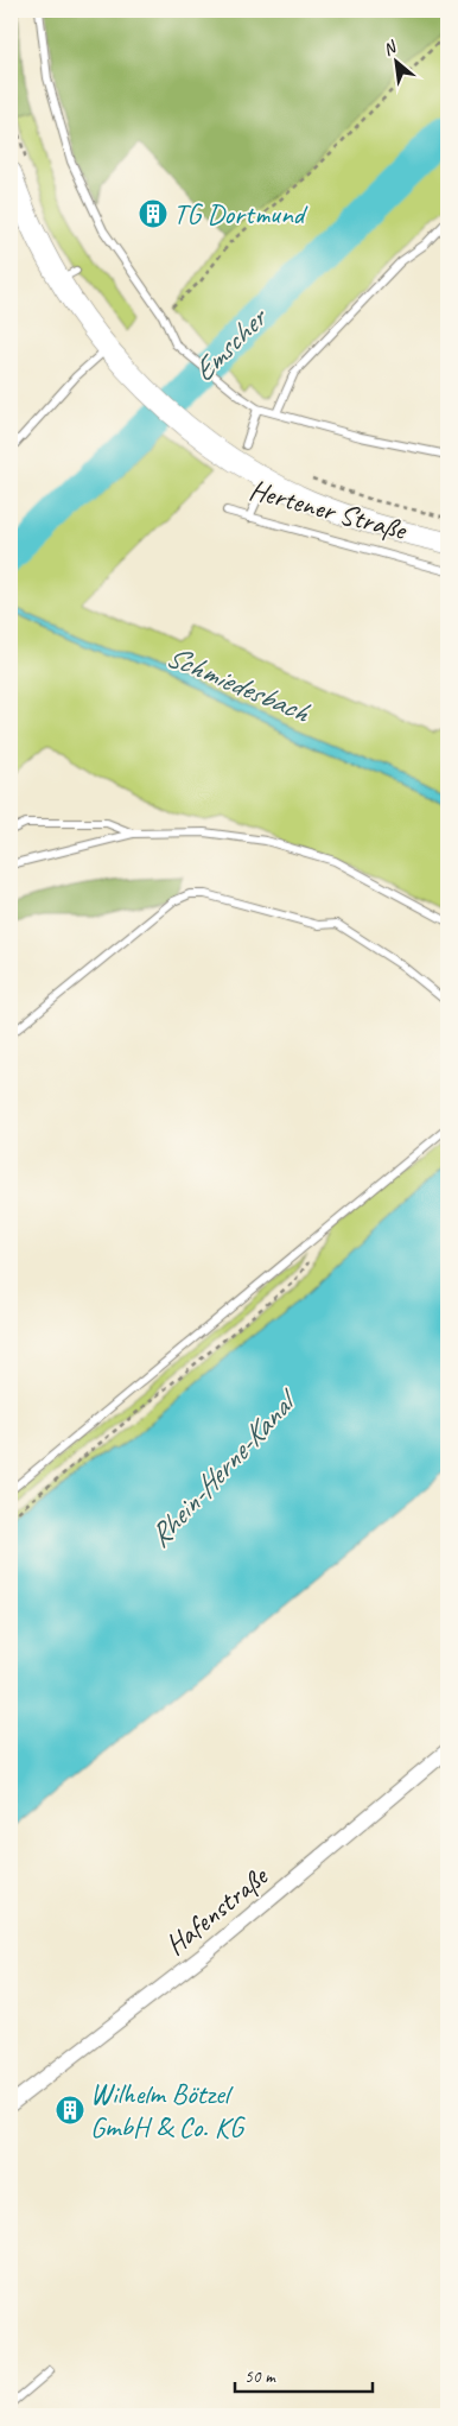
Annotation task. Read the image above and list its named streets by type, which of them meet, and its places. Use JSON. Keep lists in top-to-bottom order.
{
  "streets": {
    "main road": ["Hertener Straße"],
    "street": ["Hafenstraße"]
  },
  "water": ["Emscher", "Schmiedesbach", "Rhein-Herne-Kanal"],
  "places": {
    "building": ["TG Dortmund", "Wilhelm Bötzel GmbH & Co. KG"]
  },
  "scale_bar": "50 m",
  "north": "top left"
}
